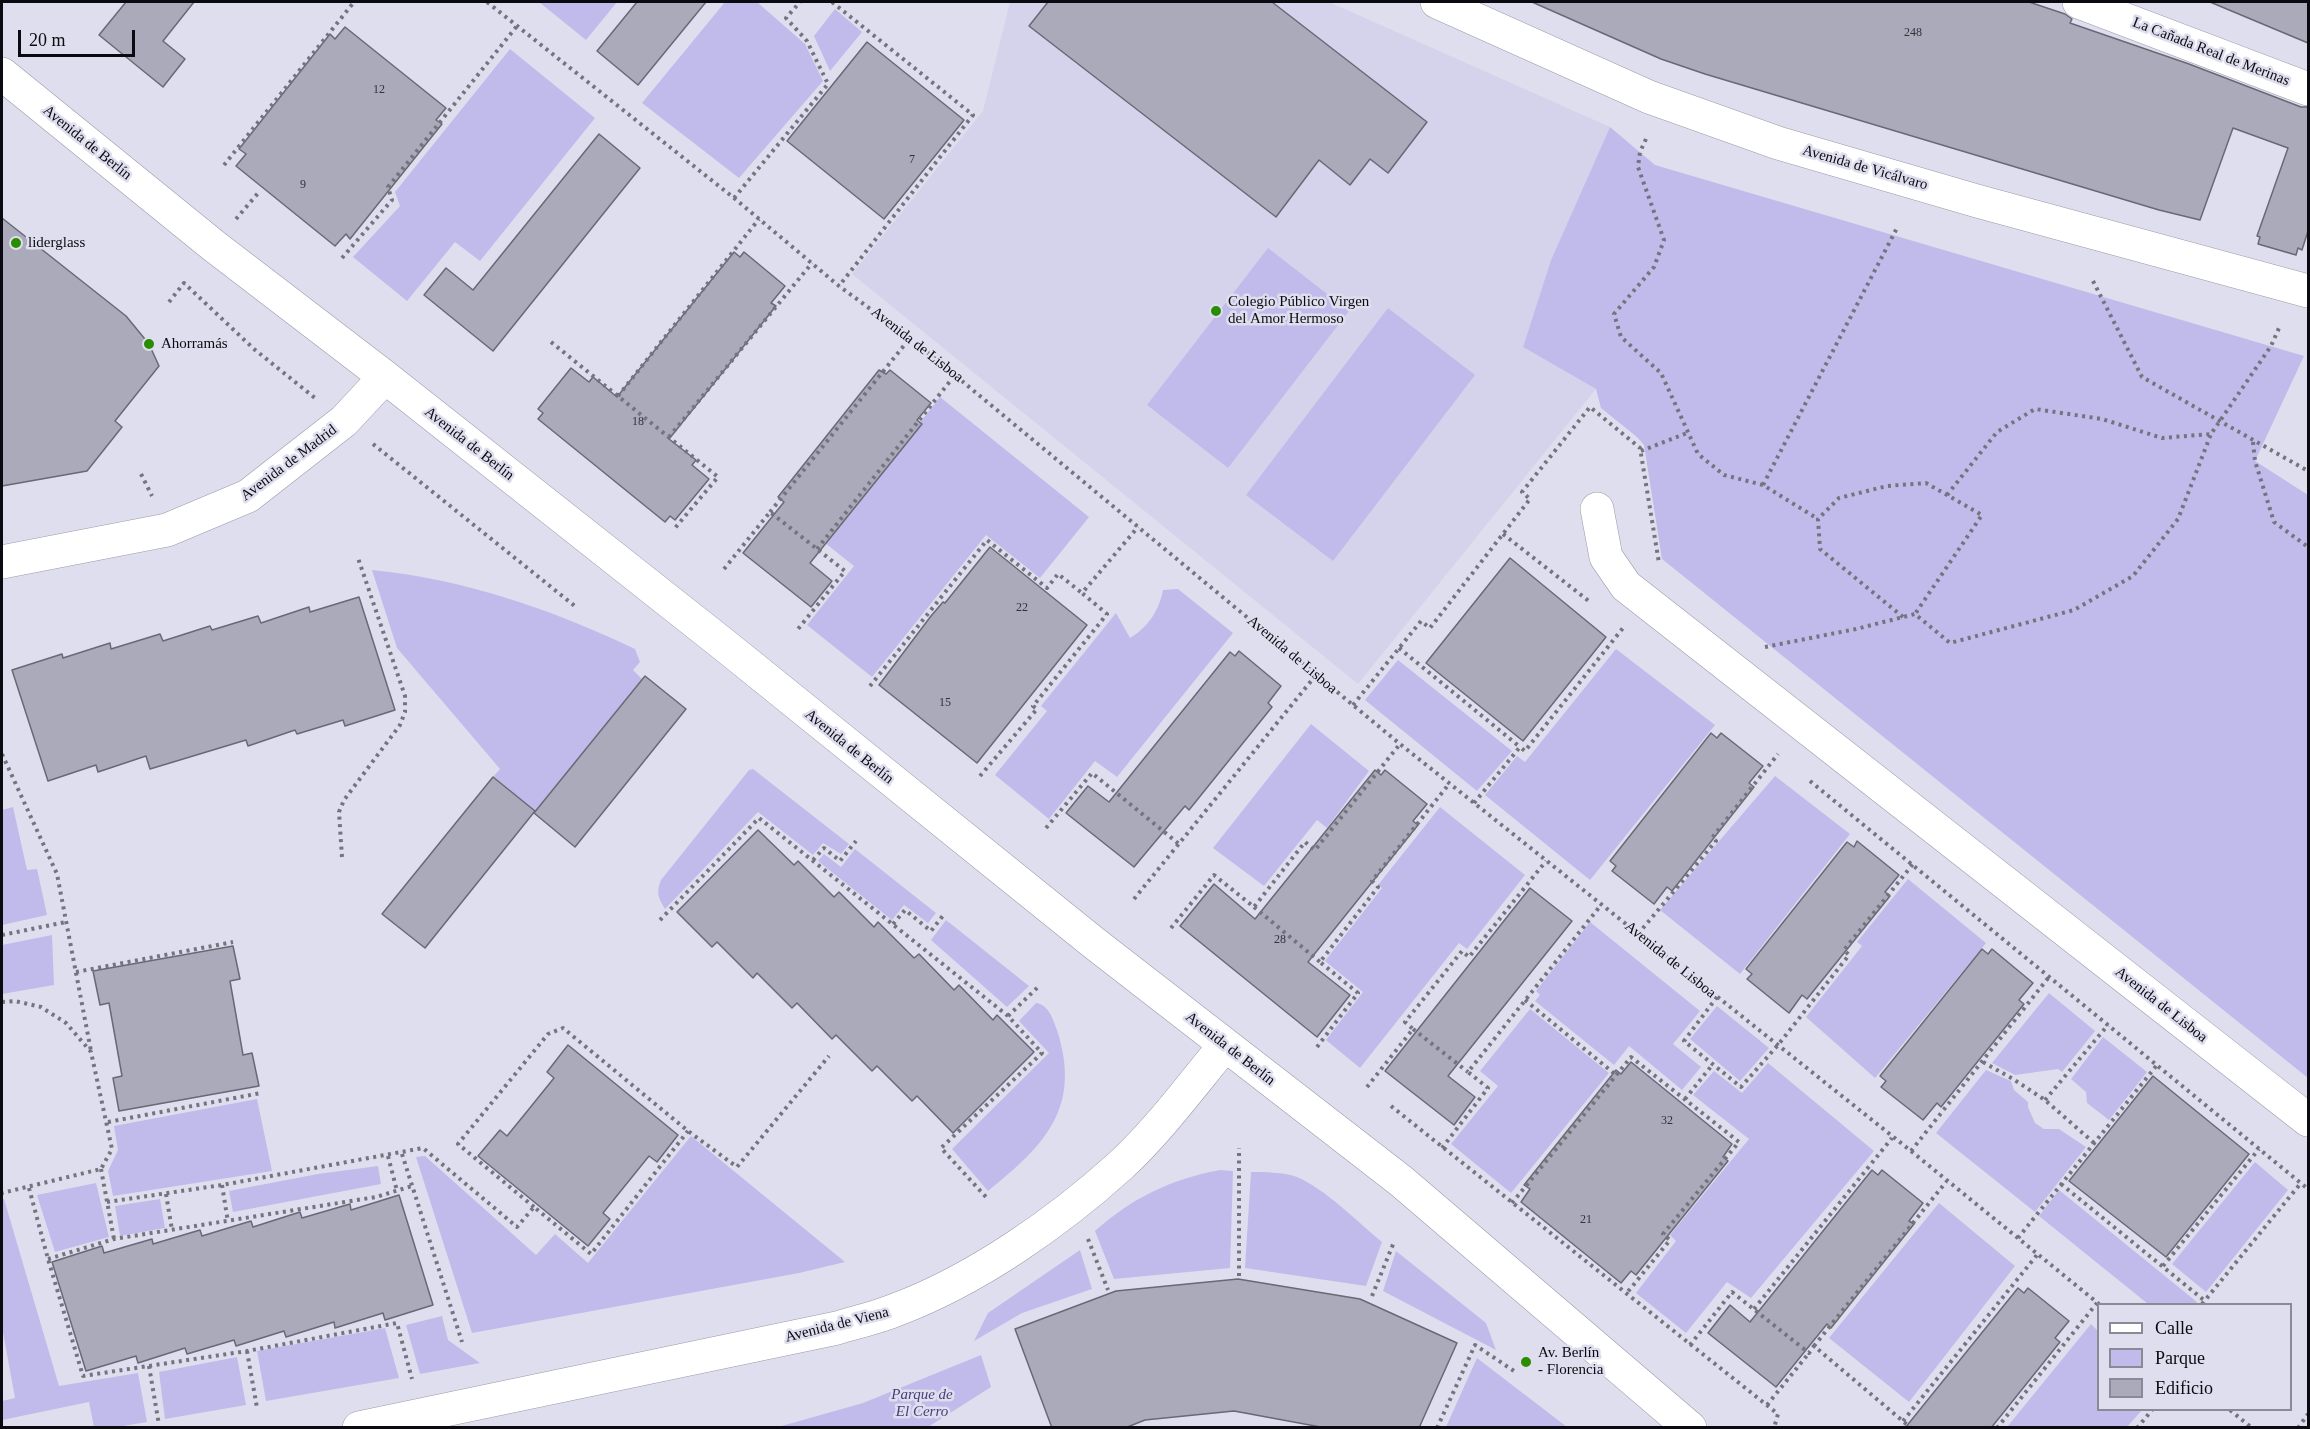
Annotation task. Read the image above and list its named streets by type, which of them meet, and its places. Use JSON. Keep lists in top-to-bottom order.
{
  "streets": {
    "street": [
      "La Cañada Real de Merinas",
      "Avenida de Berlín",
      "Avenida de Vicálvaro",
      "Avenida de Lisboa",
      "Avenida de Madrid",
      "Avenida de Viena"
    ]
  },
  "crossings": [
    ["Avenida de Berlín", "Avenida de Madrid"],
    ["Avenida de Berlín", "Avenida de Viena"]
  ],
  "parks": ["Parque de El Cerro"],
  "places": [
    "liderglass",
    "Colegio Público Virgen del Amor Hermoso",
    "Ahorramás",
    "Av. Berlín - Florencia"
  ],
  "house_numbers": [
    "248",
    "12",
    "7",
    "9",
    "18",
    "22",
    "15",
    "28",
    "32",
    "21"
  ],
  "legend": ["Calle", "Parque", "Edificio"],
  "scale_bar": "20 m"
}
